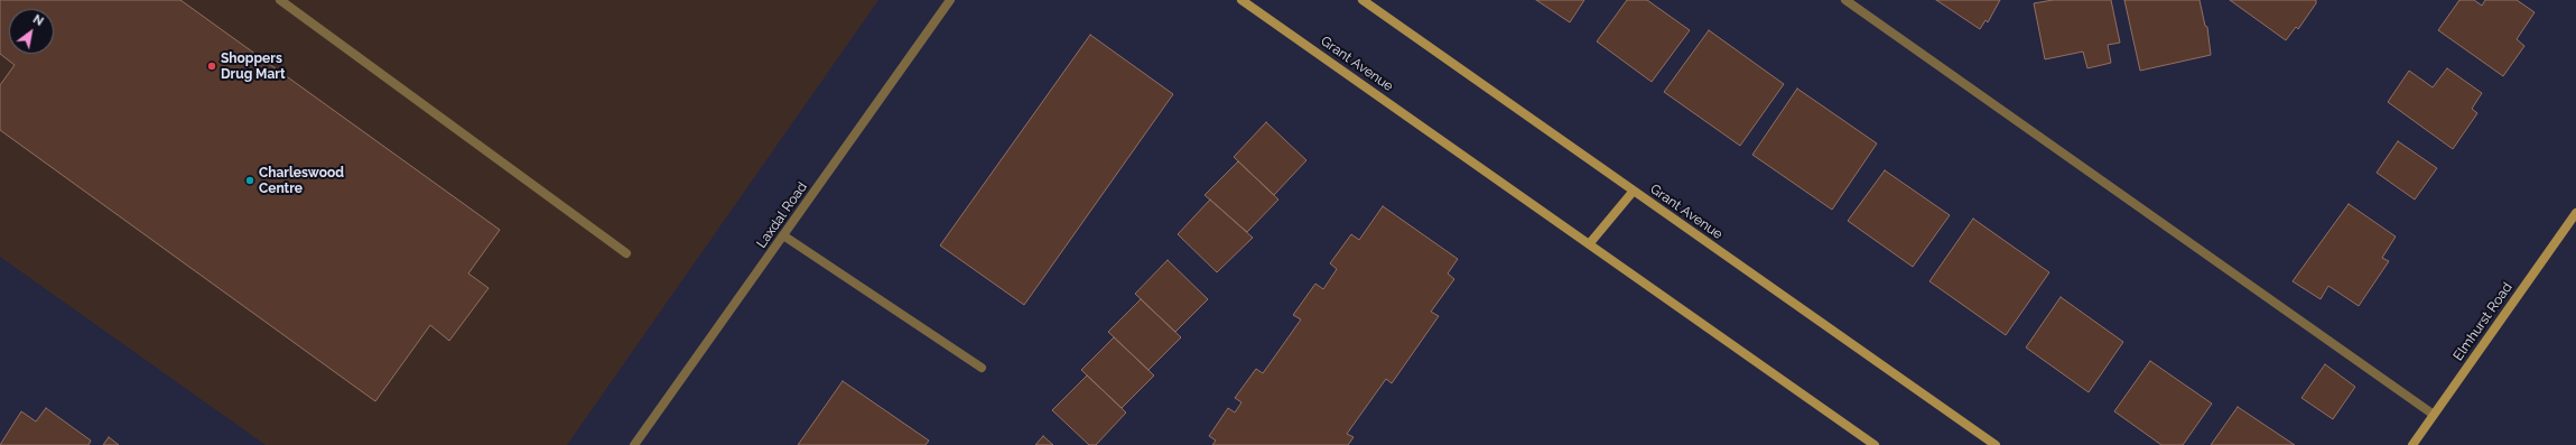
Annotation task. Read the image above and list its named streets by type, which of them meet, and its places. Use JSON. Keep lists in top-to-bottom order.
{
  "streets": {
    "main road": ["Grant Avenue", "Elmhurst Road"],
    "street": ["Laxdal Road"]
  },
  "places": ["Shoppers Drug Mart", "Charleswood Centre"],
  "north": "top right"
}
